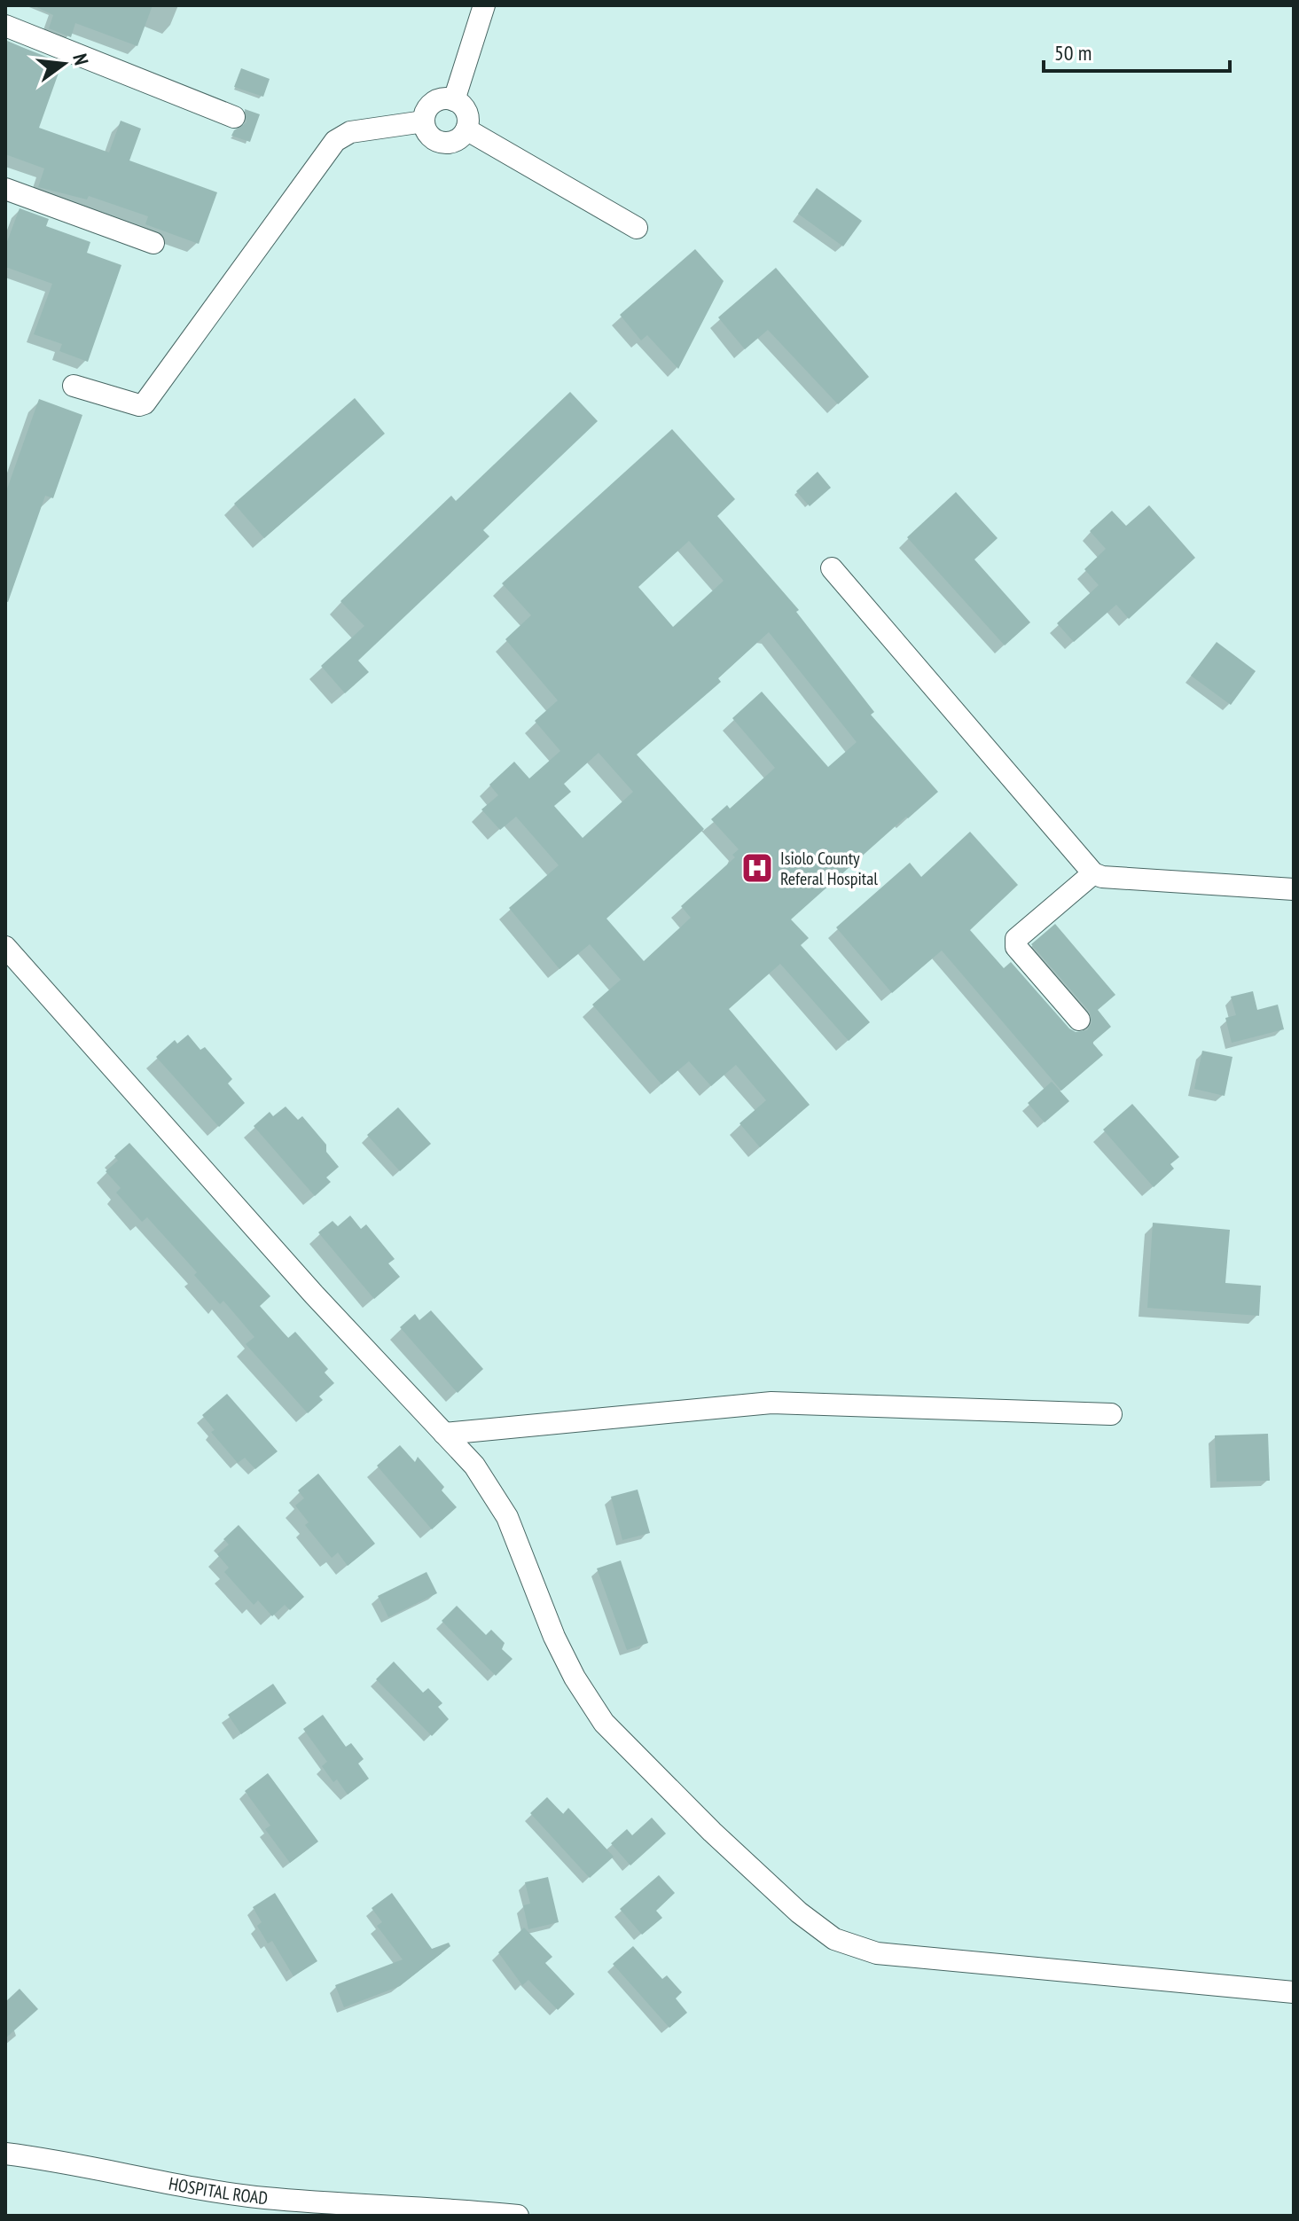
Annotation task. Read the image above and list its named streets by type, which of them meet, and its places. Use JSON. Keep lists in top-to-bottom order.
{
  "streets": {
    "street": ["HOSPITAL ROAD"]
  },
  "places": {
    "hospital": ["Isiolo County Referal Hospital"]
  },
  "scale_bar": "50 m",
  "north": "right"
}
